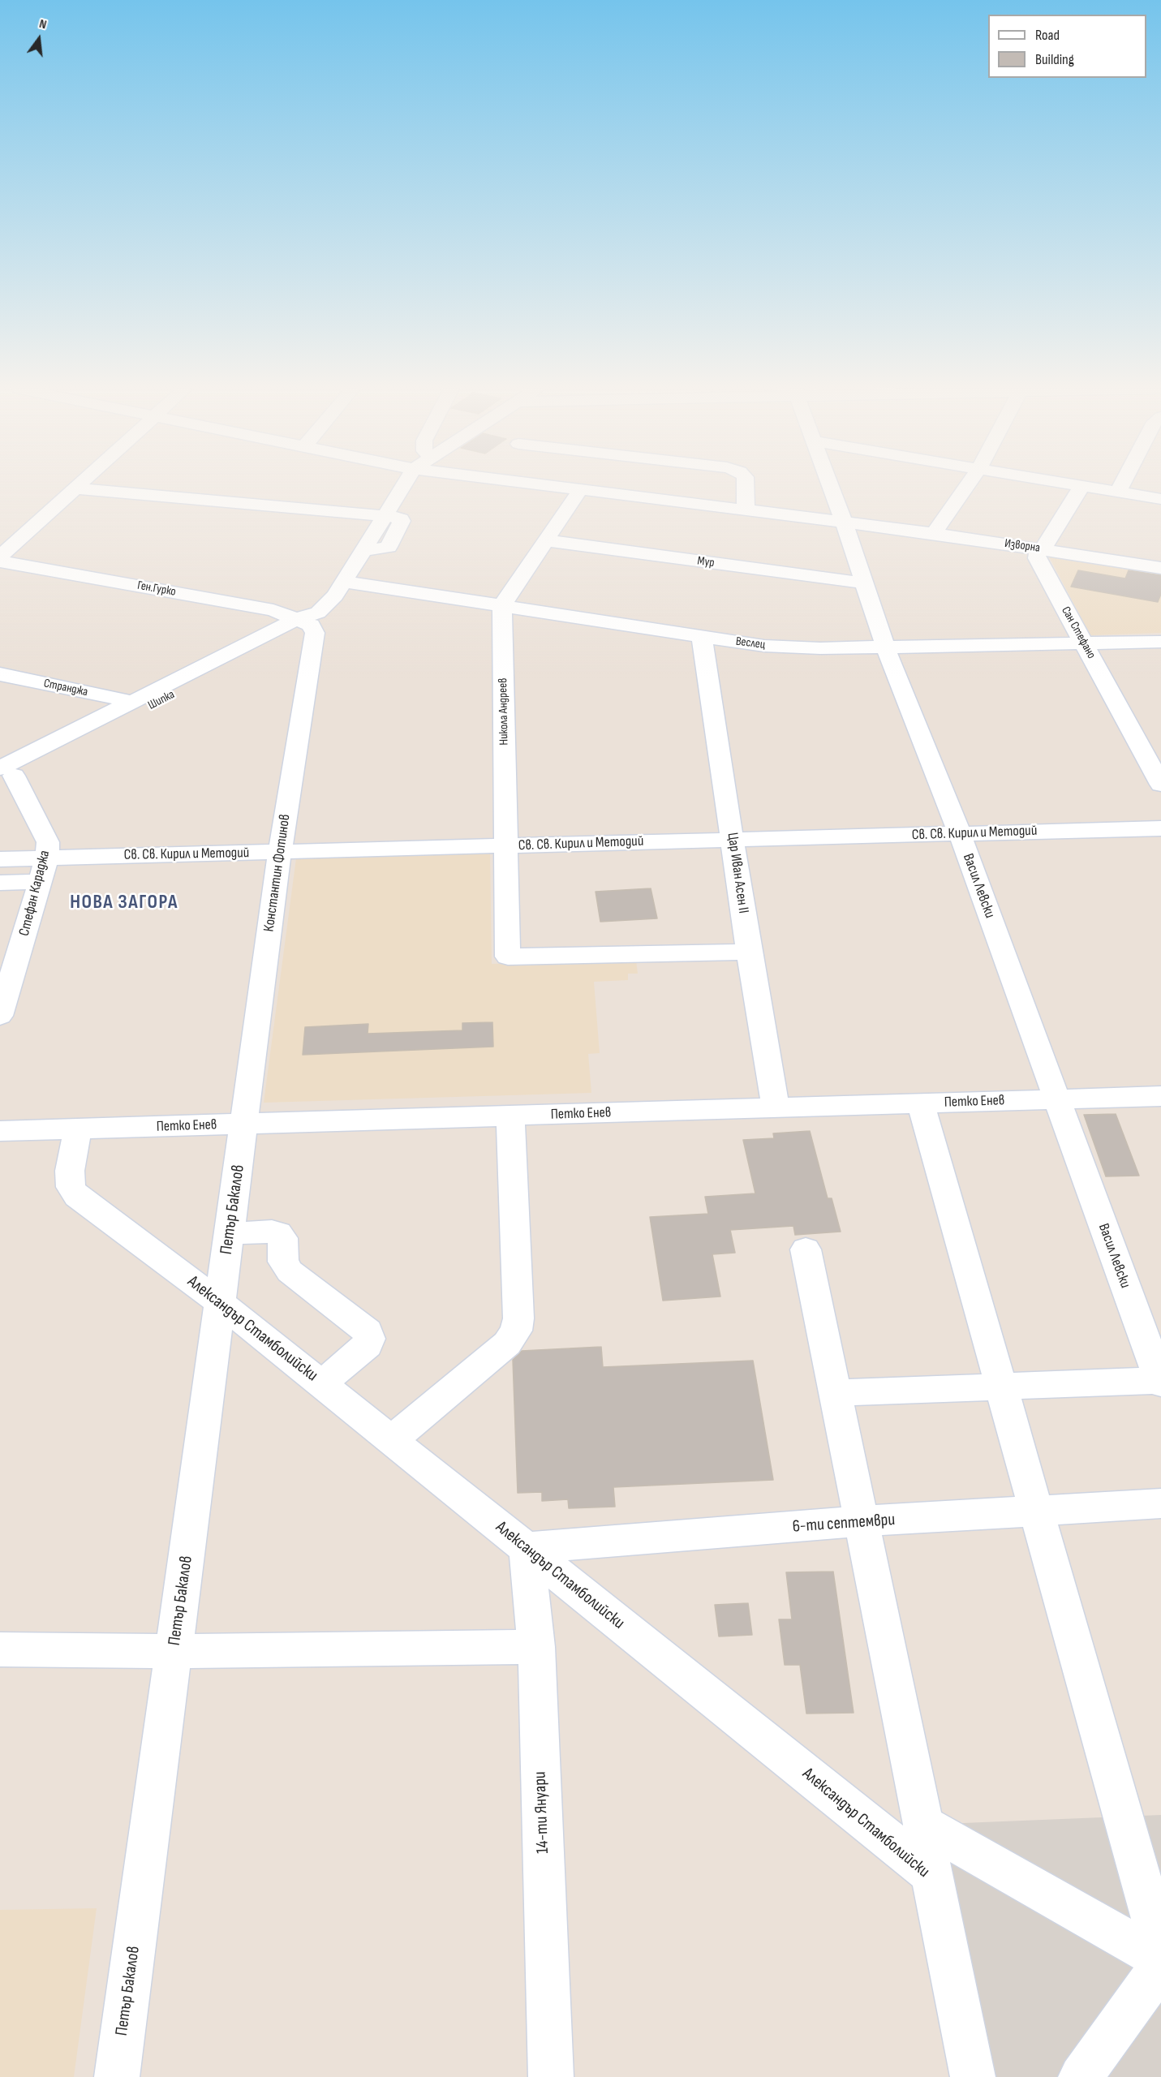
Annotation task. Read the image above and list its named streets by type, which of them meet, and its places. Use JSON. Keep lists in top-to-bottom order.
{
  "streets": {
    "street": [
      "Изворна",
      "Мур",
      "Ген.Гурко",
      "Сан Стефано",
      "Веслец",
      "Странджа",
      "Шипка",
      "Никола Андреев",
      "Св. Св. Кирил и Методий",
      "Константин Фотинов",
      "Цар Иван Асен II",
      "Васил Левски",
      "Стефан Караджа",
      "Петко Енев",
      "Петър Бакалов",
      "Александър Стамболийски",
      "6-ти септември",
      "14-ти Януари"
    ]
  },
  "crossings": [
    ["Изворна", "Сан Стефано"],
    ["Изворна", "Васил Левски"],
    ["Мур", "Васил Левски"],
    ["Ген.Гурко", "Шипка"],
    ["Ген.Гурко", "Константин Фотинов"],
    ["Сан Стефано", "Веслец"],
    ["Веслец", "Шипка"],
    ["Веслец", "Никола Андреев"],
    ["Веслец", "Цар Иван Асен II"],
    ["Веслец", "Васил Левски"],
    ["Странджа", "Шипка"],
    ["Шипка", "Константин Фотинов"],
    ["Шипка", "Стефан Караджа"],
    ["Никола Андреев", "Св. Св. Кирил и Методий"],
    ["Никола Андреев", "Цар Иван Асен II"],
    ["Св. Св. Кирил и Методий", "Константин Фотинов"],
    ["Св. Св. Кирил и Методий", "Цар Иван Асен II"],
    ["Св. Св. Кирил и Методий", "Васил Левски"],
    ["Св. Св. Кирил и Методий", "Стефан Караджа"],
    ["Константин Фотинов", "Петко Енев"],
    ["Константин Фотинов", "Петър Бакалов"],
    ["Цар Иван Асен II", "Петко Енев"],
    ["Васил Левски", "Петко Енев"],
    ["Петко Енев", "Петър Бакалов"],
    ["Петко Енев", "Александър Стамболийски"],
    ["Петър Бакалов", "Александър Стамболийски"],
    ["Александър Стамболийски", "6-ти септември"],
    ["Александър Стамболийски", "14-ти Януари"],
    ["6-ти септември", "14-ти Януари"]
  ],
  "districts": ["НОВА ЗАГОРА"],
  "legend": ["Road", "Building"],
  "north": "top"
}
